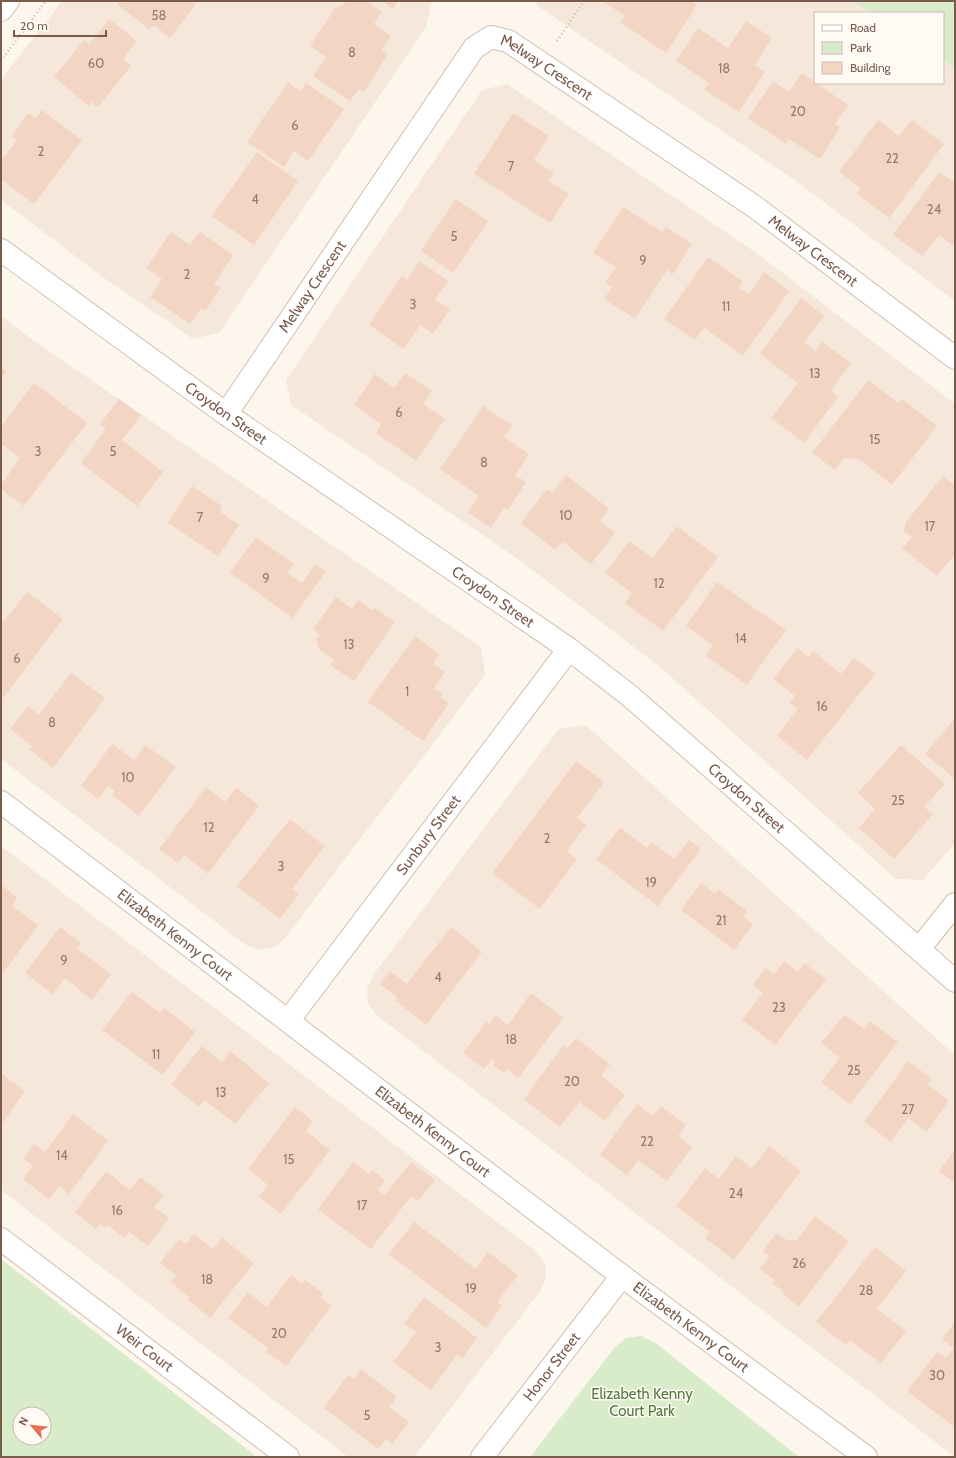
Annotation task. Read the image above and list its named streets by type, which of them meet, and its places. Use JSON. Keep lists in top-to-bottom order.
{
  "streets": {
    "street": [
      "Melway Crescent",
      "Croydon Street",
      "Sunbury Street",
      "Elizabeth Kenny Court",
      "Weir Court",
      "Honor Street"
    ]
  },
  "crossings": [
    ["Melway Crescent", "Croydon Street"],
    ["Croydon Street", "Sunbury Street"],
    ["Sunbury Street", "Elizabeth Kenny Court"],
    ["Elizabeth Kenny Court", "Honor Street"]
  ],
  "parks": ["Elizabeth Kenny Court Park"],
  "house_numbers": [
    "58",
    "8",
    "60",
    "18",
    "20",
    "6",
    "2",
    "22",
    "7",
    "4",
    "24",
    "5",
    "9",
    "2",
    "3",
    "11",
    "13",
    "6",
    "15",
    "3",
    "5",
    "8",
    "10",
    "7",
    "17",
    "9",
    "12",
    "14",
    "13",
    "6",
    "1",
    "16",
    "8",
    "10",
    "25",
    "12",
    "2",
    "3",
    "19",
    "21",
    "9",
    "4",
    "23",
    "18",
    "11",
    "25",
    "20",
    "13",
    "27",
    "22",
    "14",
    "15",
    "24",
    "17",
    "16",
    "26",
    "18",
    "19",
    "28",
    "20",
    "3",
    "30",
    "5"
  ],
  "legend": ["Road", "Park", "Building"],
  "scale_bar": "20 m",
  "north": "top left"
}
